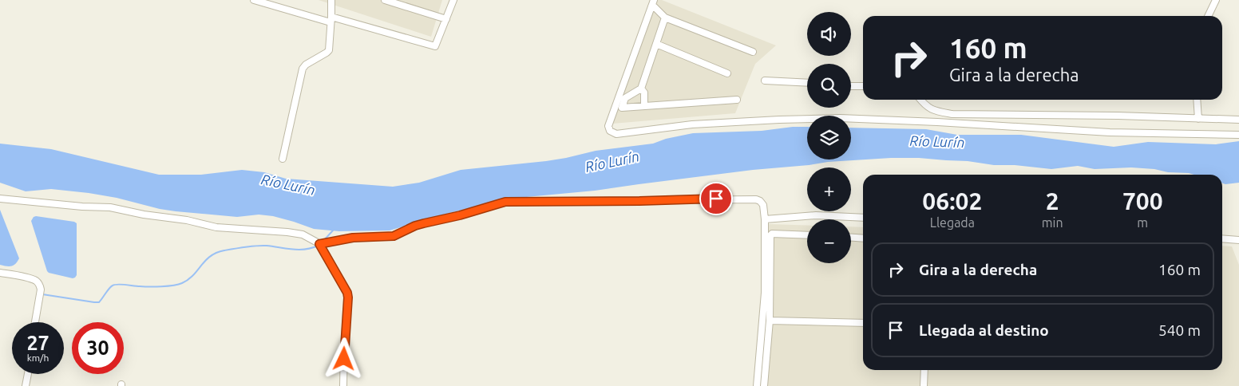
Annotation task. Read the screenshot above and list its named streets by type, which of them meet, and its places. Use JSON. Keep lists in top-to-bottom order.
{
  "water": ["Río Lurín"],
  "page": {
    "map_buttons": ["+", "−"],
    "turn": ["160 m", "Gira a la derecha"],
    "eta": [
      "06:02",
      "Llegada",
      "2",
      "min",
      "700",
      "m"
    ],
    "list": [
      {
        "name": "Gira a la derecha",
        "value": "160 m"
      },
      {
        "name": "Llegada al destino",
        "value": "540 m"
      }
    ],
    "speed": "27 km/h",
    "limit": "30"
  }
}
